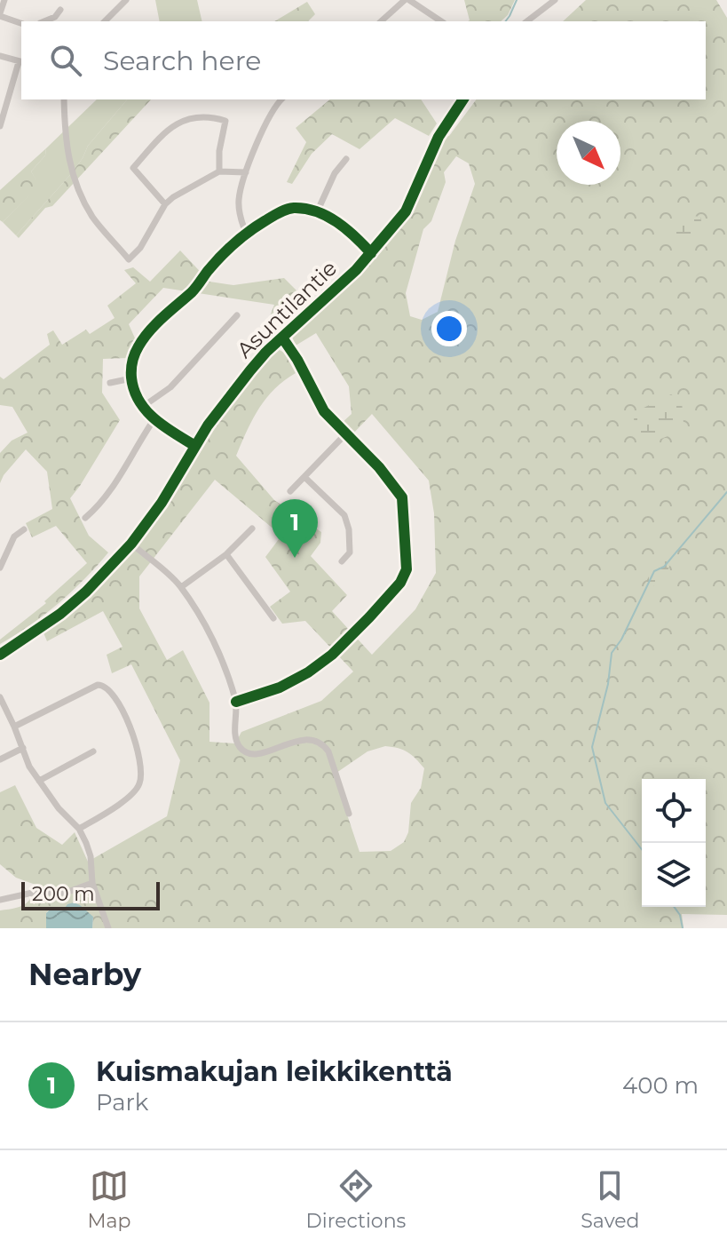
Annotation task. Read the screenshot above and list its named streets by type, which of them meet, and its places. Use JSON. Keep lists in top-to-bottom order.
{
  "streets": {
    "street": ["Asuntilantie"]
  },
  "scale_bar": "200 m",
  "north": "bottom right",
  "page": {
    "search": "Search here",
    "pins": "1",
    "scale": "200 m",
    "heading": "Nearby",
    "list": [
      {
        "mark": "1",
        "name": "Kuismakujan leikkikenttä",
        "note": "Park",
        "value": "400 m"
      }
    ],
    "nav": ["Map", "Directions", "Saved"]
  }
}
